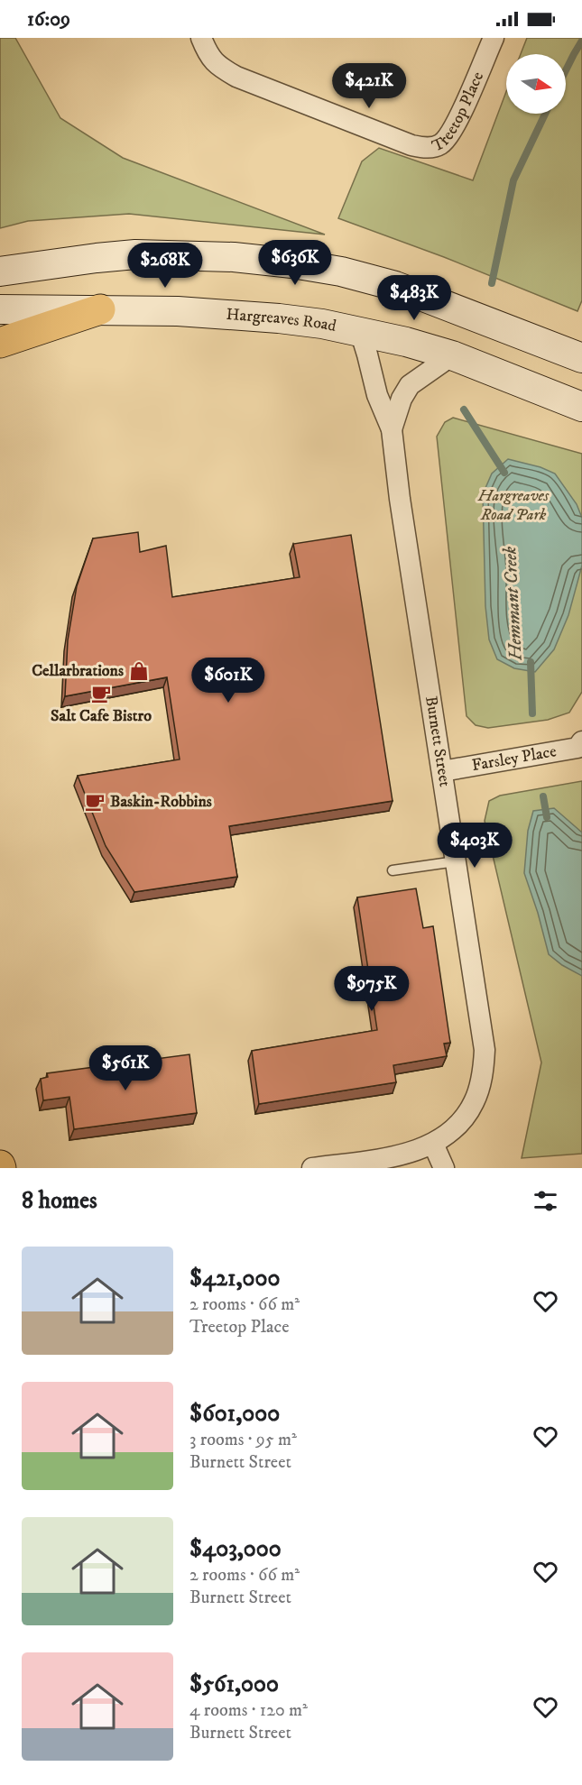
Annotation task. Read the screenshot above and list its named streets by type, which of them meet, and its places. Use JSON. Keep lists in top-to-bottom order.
{
  "streets": {
    "main road": ["Hargreaves Road"],
    "street": ["Treetop Place", "Burnett Street", "Farsley Place"]
  },
  "crossings": [
    ["Hargreaves Road", "Burnett Street"],
    ["Burnett Street", "Farsley Place"]
  ],
  "water": ["Hemmant Creek"],
  "parks": ["Hargreaves Road Park"],
  "places": {
    "shop": ["Cellarbrations"],
    "cafe": ["Salt Cafe Bistro", "Baskin-Robbins"]
  },
  "north": "right",
  "page": {
    "status": "16:09",
    "price": [
      "$421K",
      "$636K",
      "$268K",
      "$483K",
      "$601K",
      "$403K",
      "$975K",
      "$561K"
    ],
    "heading": "8 homes",
    "list": [
      {
        "name": "$421,000",
        "note": "2 rooms · 66 m² · Treetop Place"
      },
      {
        "name": "$601,000",
        "note": "3 rooms · 95 m² · Burnett Street"
      },
      {
        "name": "$403,000",
        "note": "2 rooms · 66 m² · Burnett Street"
      },
      {
        "name": "$561,000",
        "note": "4 rooms · 120 m² · Burnett Street"
      }
    ]
  }
}
